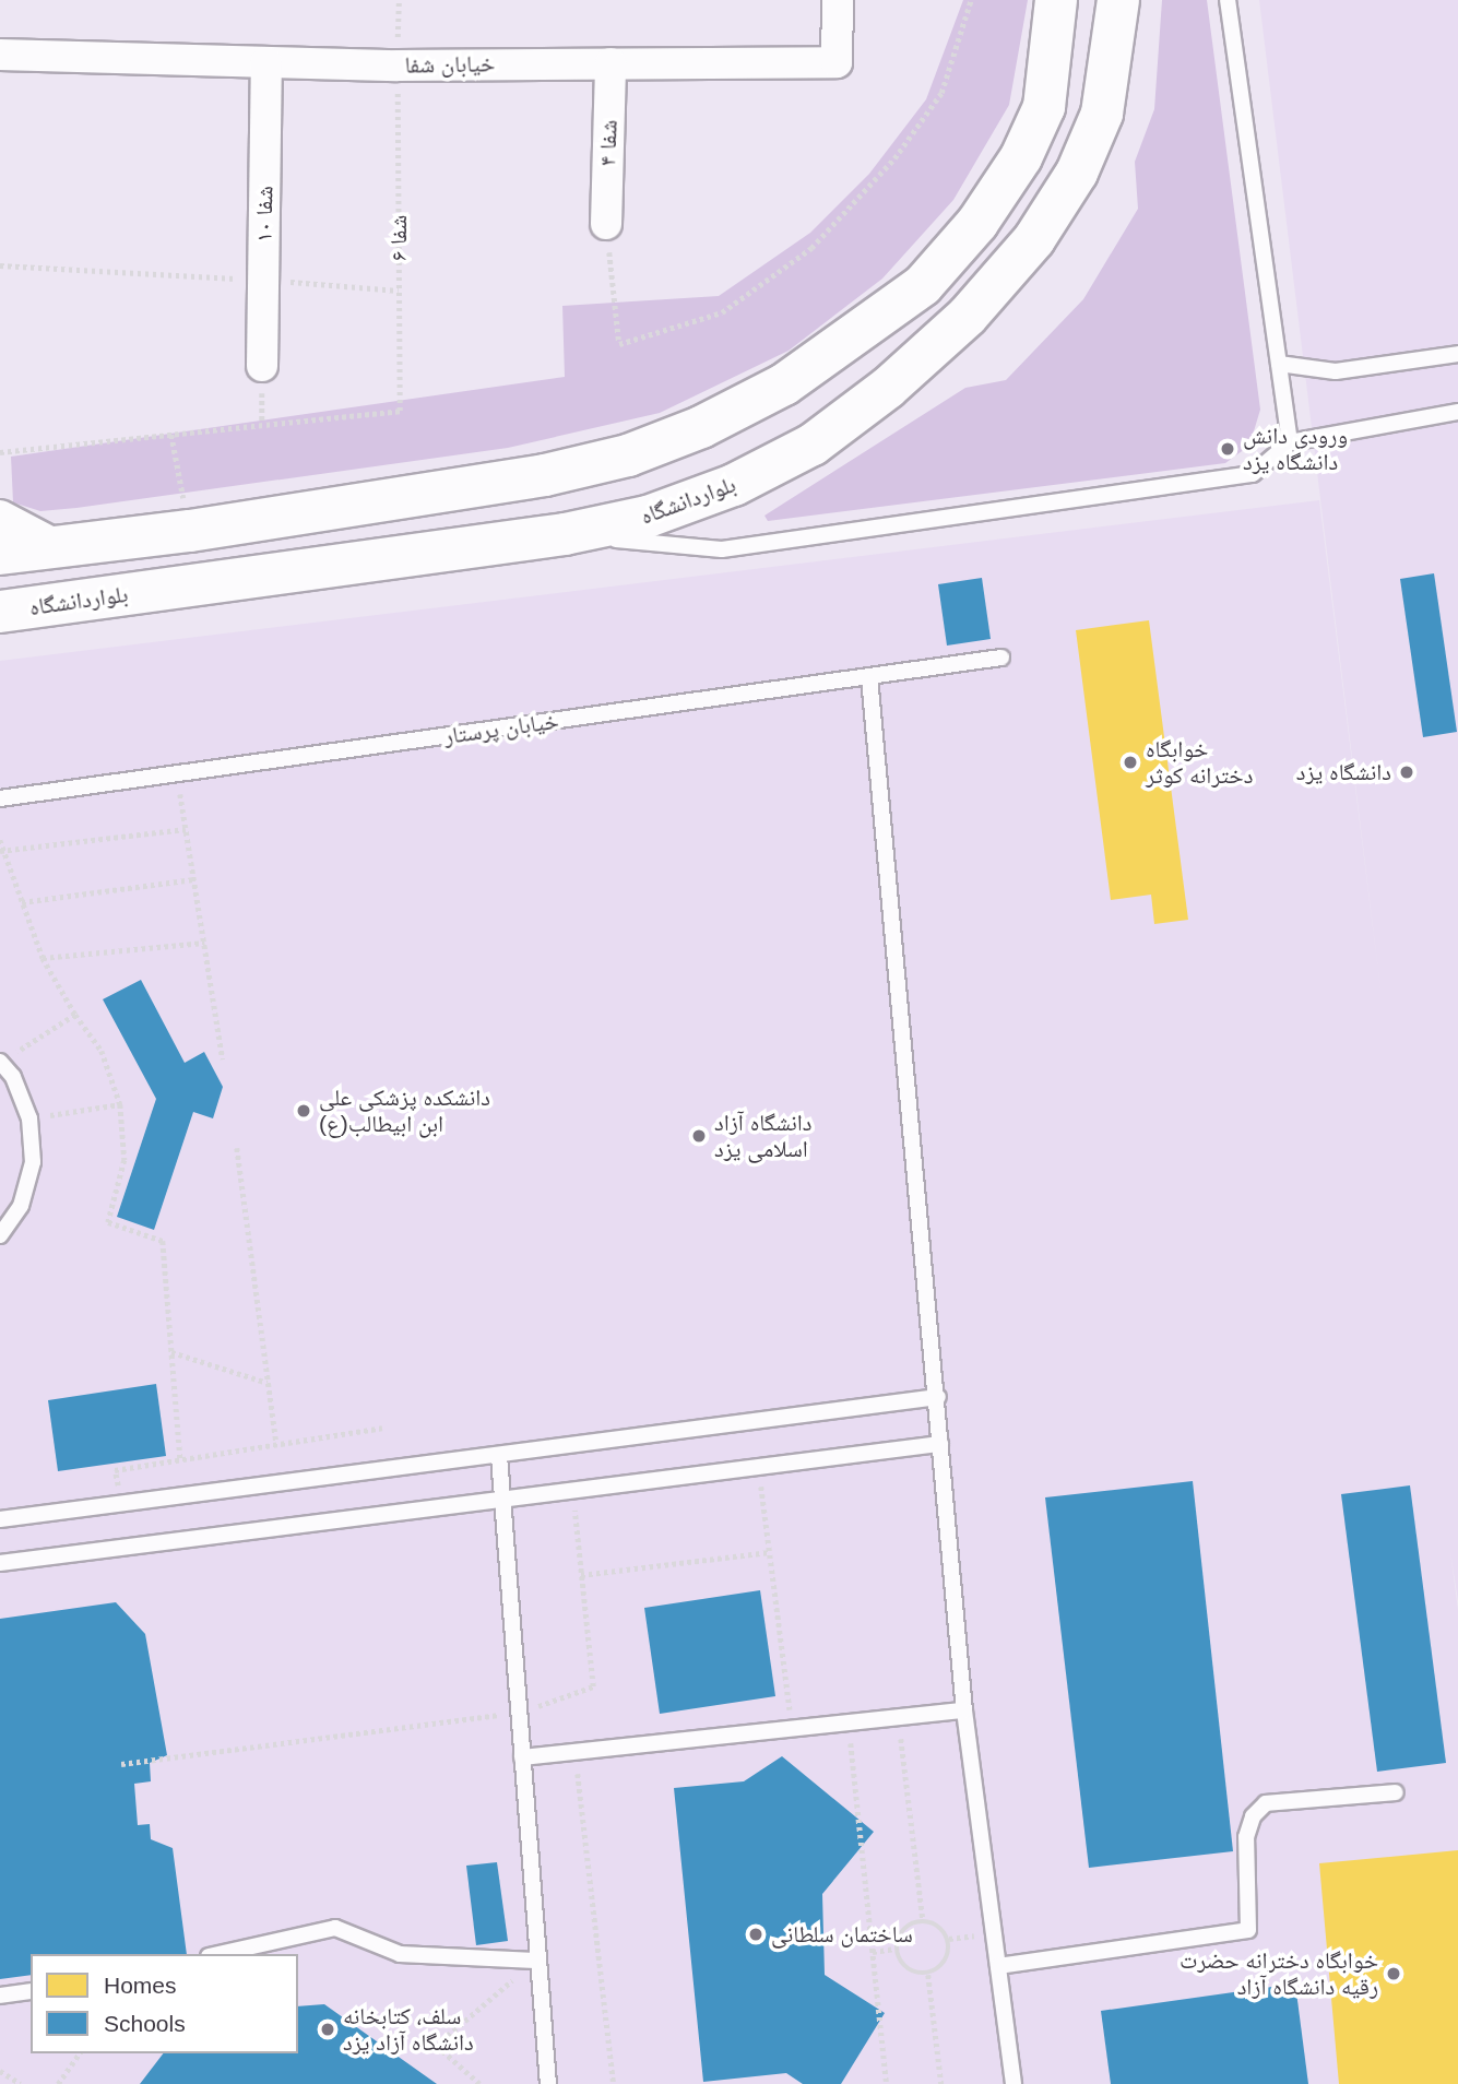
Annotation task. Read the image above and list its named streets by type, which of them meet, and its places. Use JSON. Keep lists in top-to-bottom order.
{
  "streets": {
    "main road": ["بلواردانشگاه"],
    "street": ["خیابان شفا", "شفا ۴", "شفا ۱۰"],
    "lane": ["خیابان پرستار"],
    "path": ["شفا ۶"]
  },
  "crossings": [
    ["خیابان شفا", "شفا ۴"],
    ["خیابان شفا", "شفا ۱۰"],
    ["خیابان شفا", "شفا ۶"]
  ],
  "places": [
    "ورودی دانش دانشگاه یزد",
    "خوابگاه دخترانه کوثر",
    "دانشگاه یزد",
    "دانشکده پزشکی علی ابن ابیطالب(ع)",
    "دانشگاه آزاد اسلامی یزد",
    "ساختمان سلطانی",
    "خوابگاه دخترانه حضرت رقیه دانشگاه آزاد",
    "سلف، کتابخانه دانشگاه آزاد یزد"
  ],
  "legend": ["Homes", "Schools"]
}
